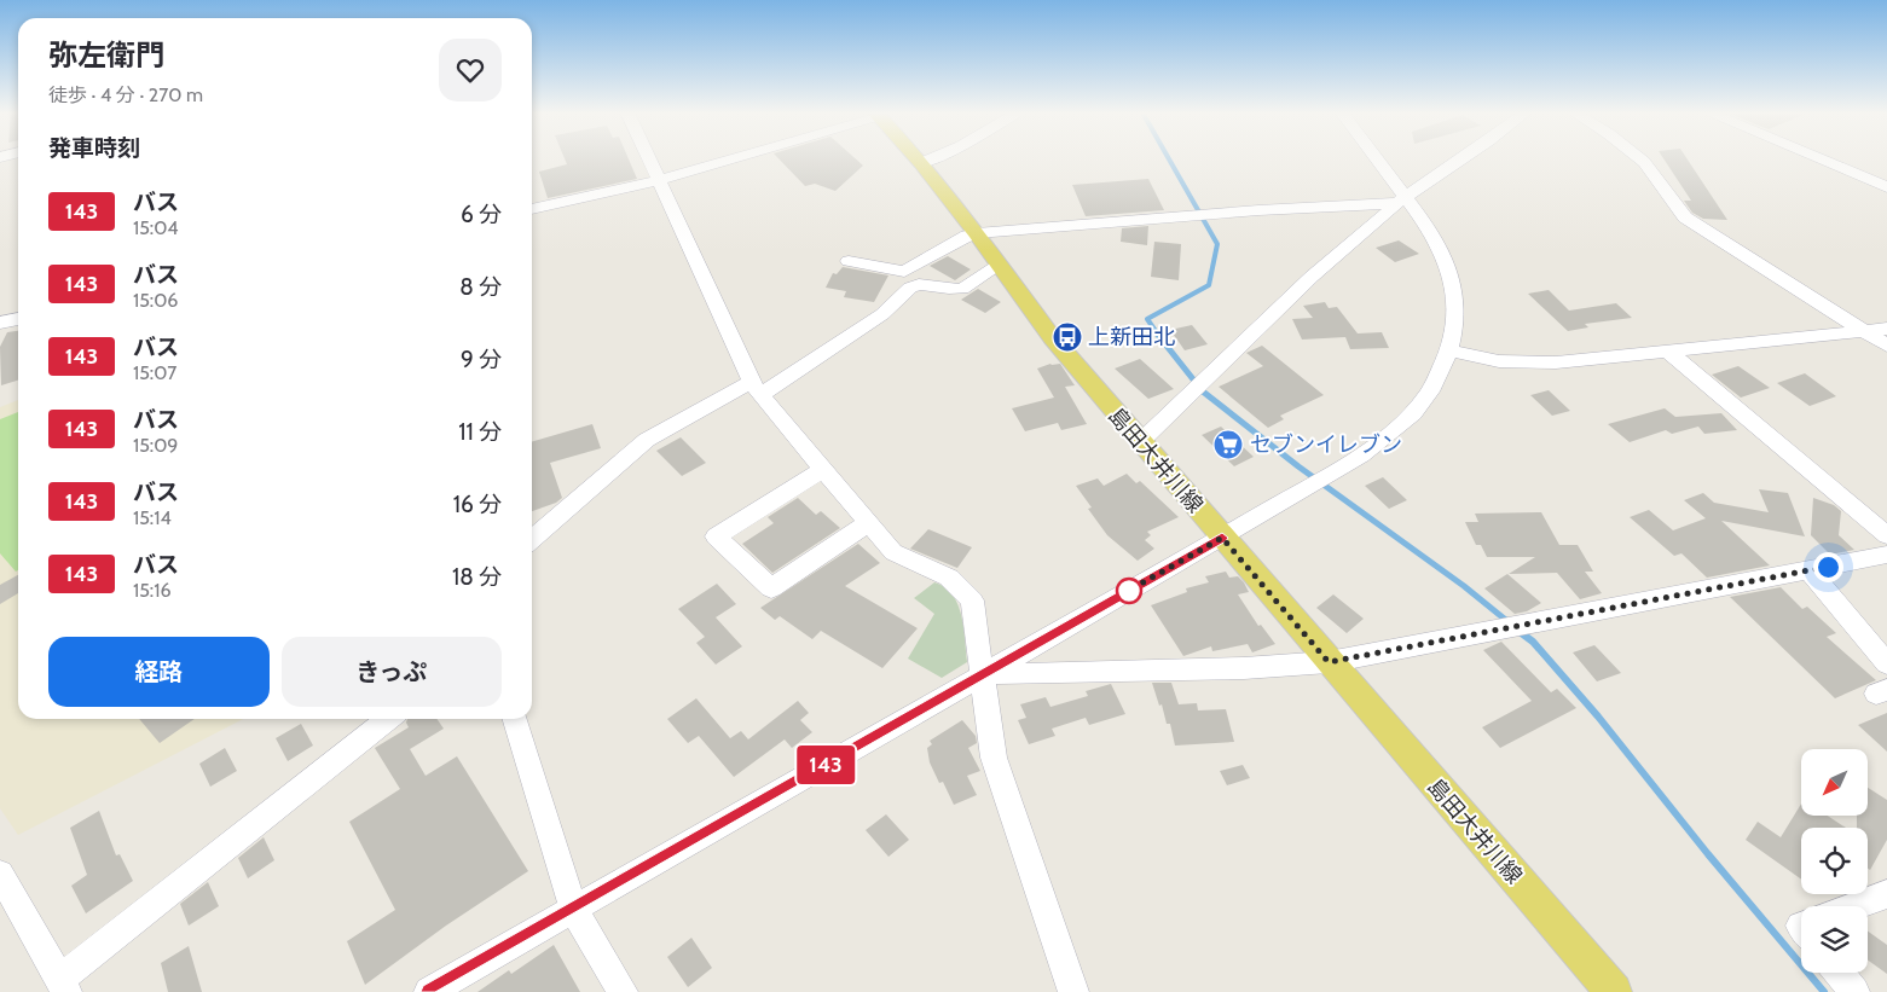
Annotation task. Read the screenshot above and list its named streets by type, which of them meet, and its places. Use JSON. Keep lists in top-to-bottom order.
{
  "streets": {
    "main road": ["島田大井川線"]
  },
  "places": {
    "bus stop": ["上新田北"],
    "supermarket": ["セブンイレブン"]
  },
  "lines": ["bus line 143"],
  "north": "bottom left",
  "page": {
    "on_map": "143",
    "heading": [
      ["弥左衛門", "徒歩 · 4 分 · 270 m"],
      "発車時刻"
    ],
    "list": [
      {
        "mark": "143",
        "name": "バス",
        "note": "15:04",
        "value": "6 分"
      },
      {
        "mark": "143",
        "name": "バス",
        "note": "15:06",
        "value": "8 分"
      },
      {
        "mark": "143",
        "name": "バス",
        "note": "15:07",
        "value": "9 分"
      },
      {
        "mark": "143",
        "name": "バス",
        "note": "15:09",
        "value": "11 分"
      },
      {
        "mark": "143",
        "name": "バス",
        "note": "15:14",
        "value": "16 分"
      },
      {
        "mark": "143",
        "name": "バス",
        "note": "15:16",
        "value": "18 分"
      }
    ],
    "buttons": ["経路", "きっぷ"]
  }
}
